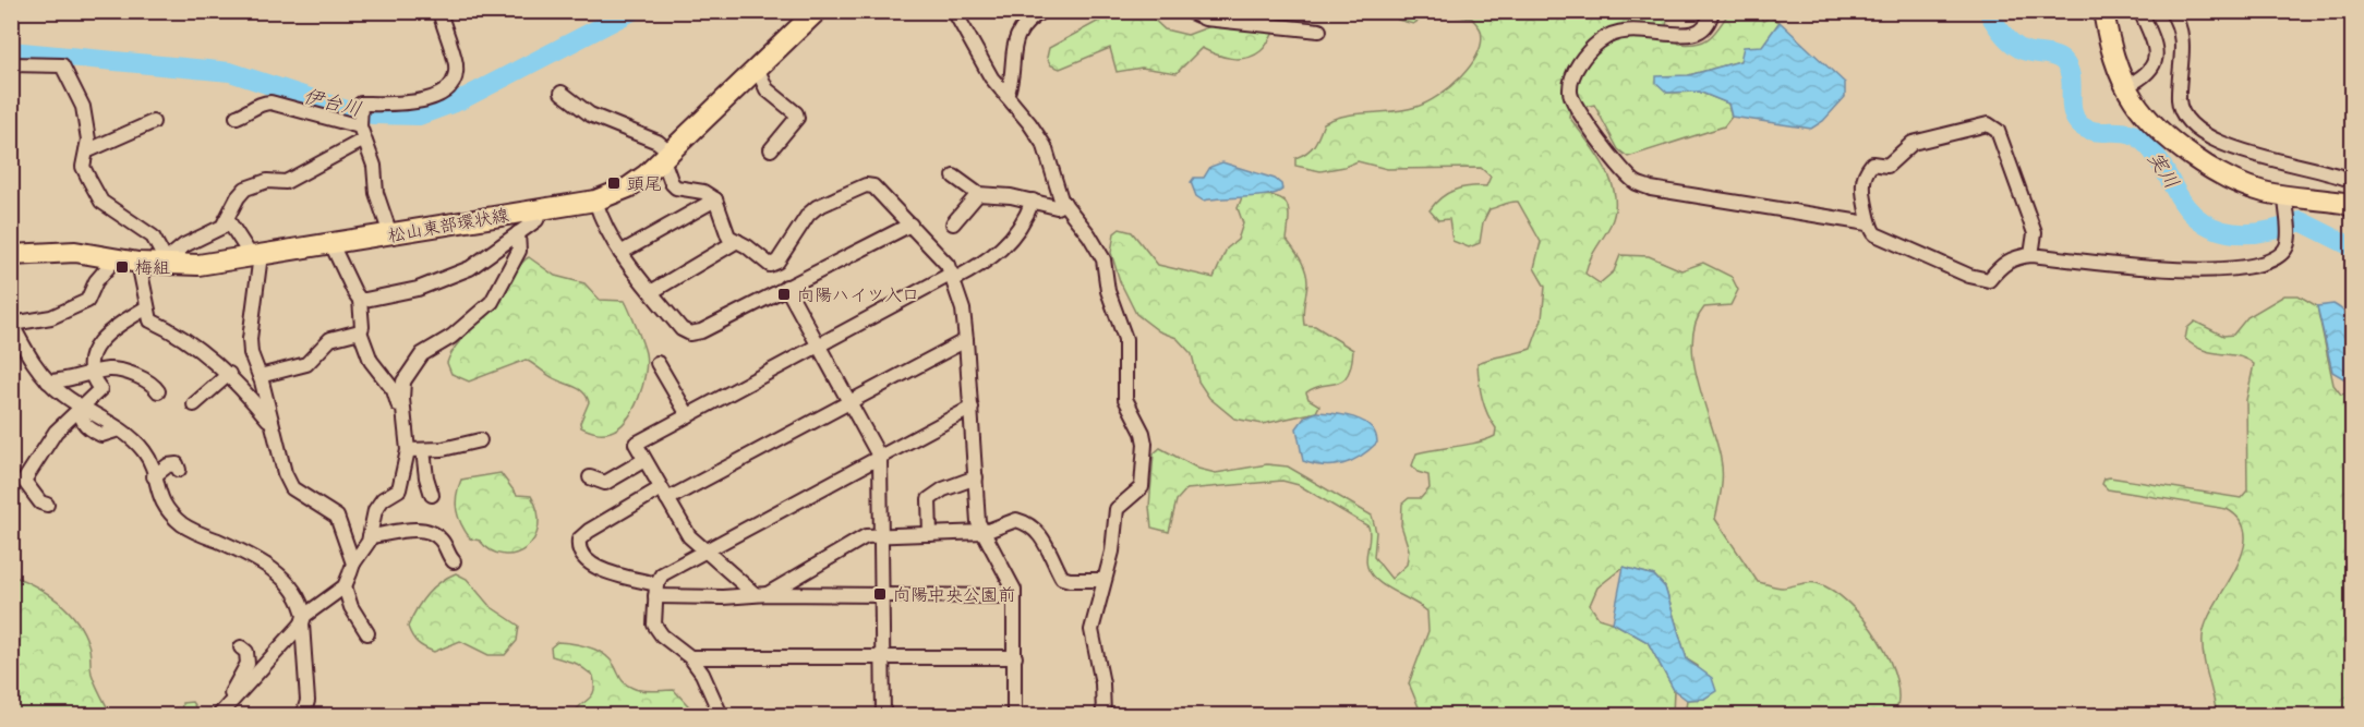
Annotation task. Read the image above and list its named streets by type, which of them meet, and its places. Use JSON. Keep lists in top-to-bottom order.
{
  "streets": {
    "main road": ["松山東部環状線"]
  },
  "water": ["伊台川", "実川"],
  "places": {
    "transit": [
      "頭尾",
      "梅組",
      "向陽ハイツ入口",
      "向陽中央公園前"
    ]
  }
}
